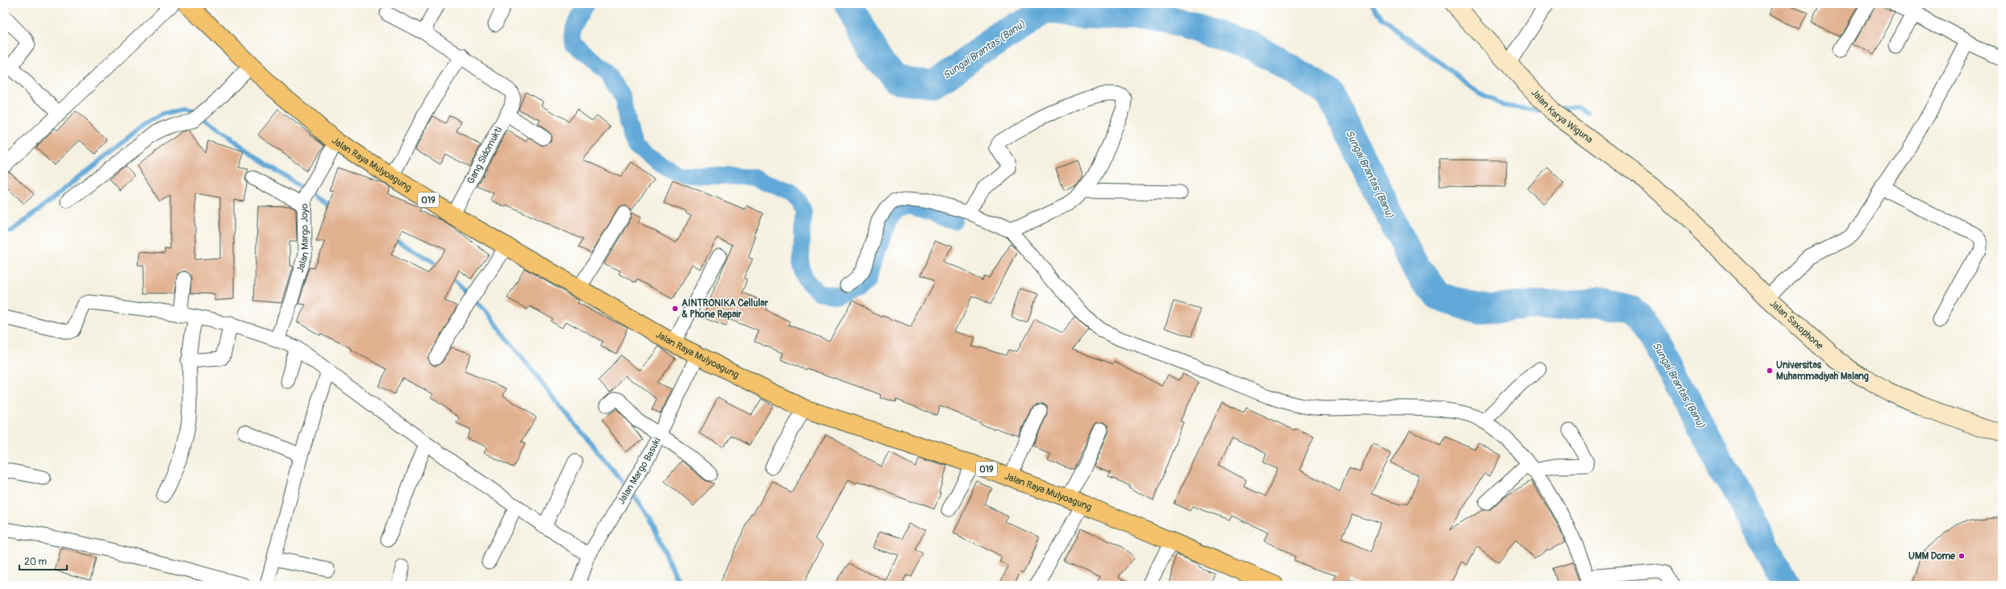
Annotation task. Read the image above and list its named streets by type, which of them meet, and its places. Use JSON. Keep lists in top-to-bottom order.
{
  "streets": {
    "main road": [
      "Jalan Karya Wiguna",
      "Jalan Raya Mulyoagung",
      "019",
      "Jalan Saxophone"
    ],
    "street": ["Gang Sidomukti", "Jalan Margo Joyo", "Jalan Margo Basuki"]
  },
  "crossings": [
    ["Jalan Karya Wiguna", "Jalan Saxophone"],
    ["Gang Sidomukti", "Jalan Raya Mulyoagung"],
    ["Jalan Raya Mulyoagung", "Jalan Margo Basuki"]
  ],
  "water": ["Sungai Brantas (Banu)"],
  "places": ["AINTRONIKA Cellular & Phone Repair", "Universitas Muhammadiyah Malang", "UMM Dome"],
  "scale_bar": "20 m"
}
